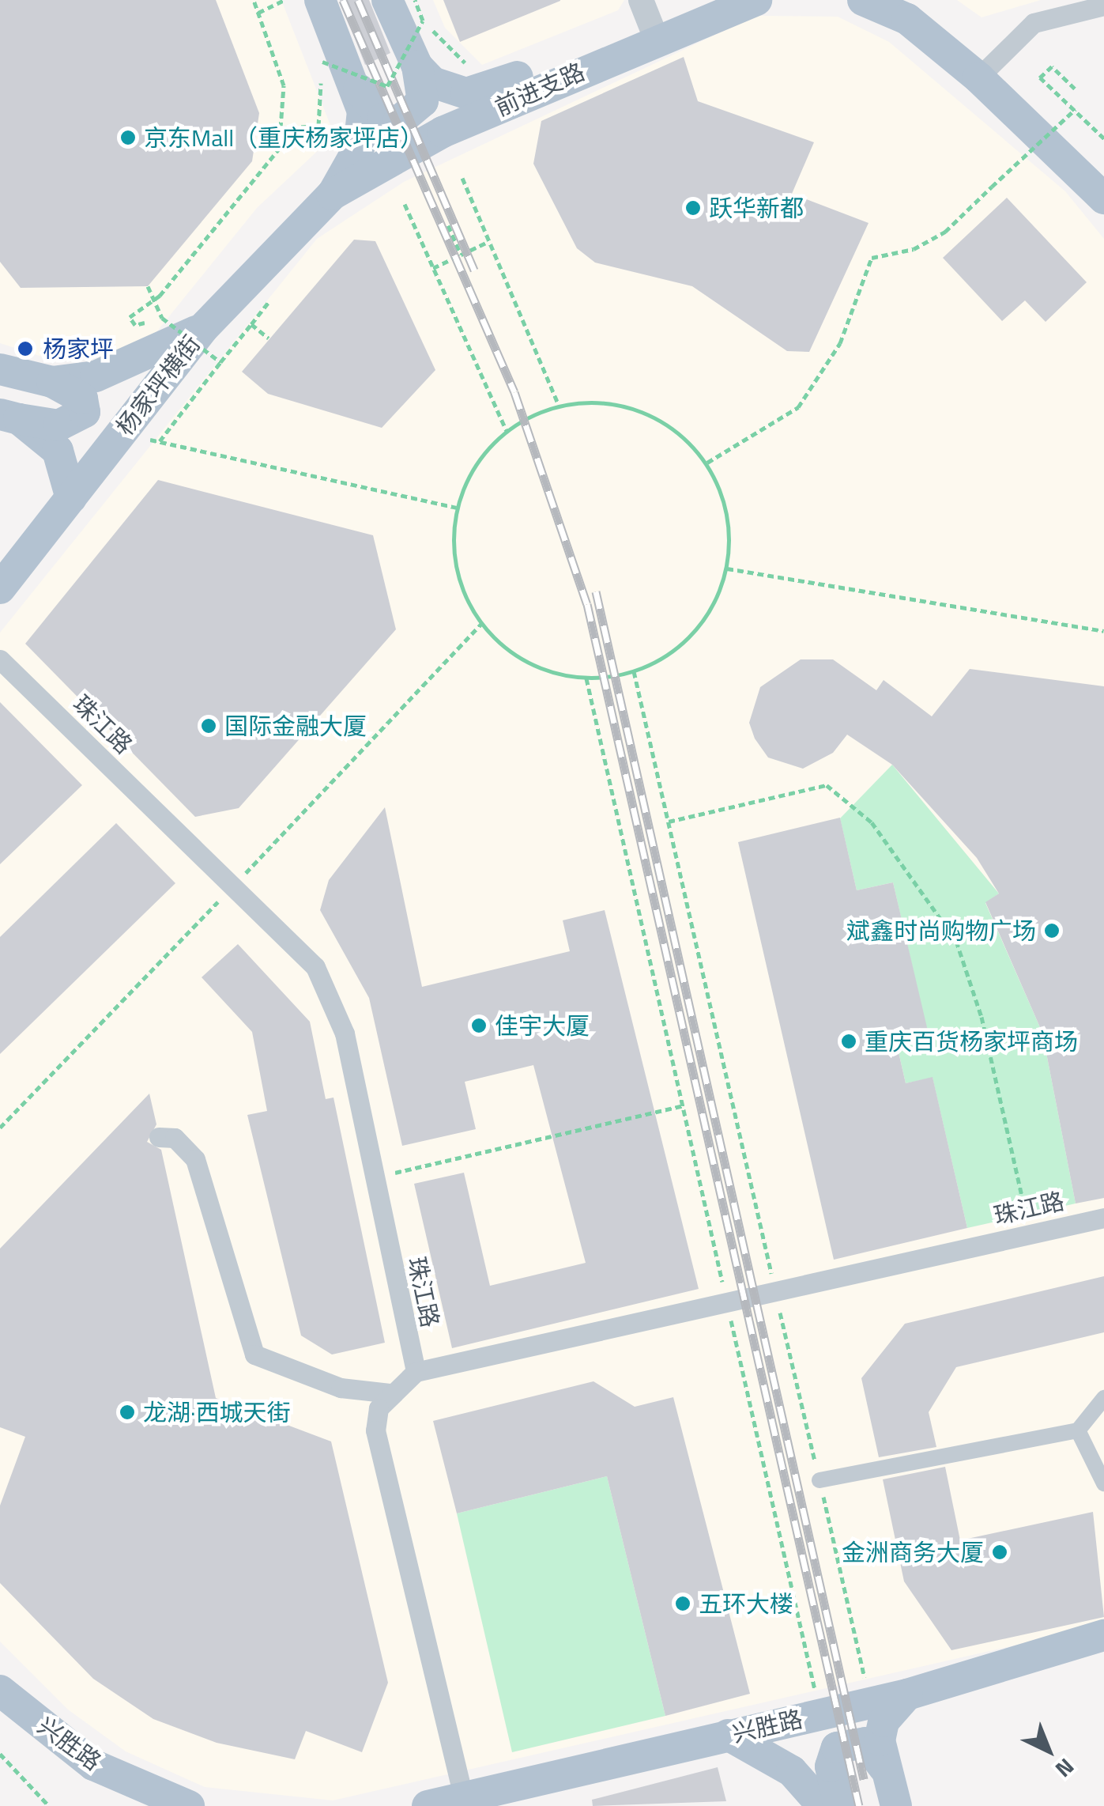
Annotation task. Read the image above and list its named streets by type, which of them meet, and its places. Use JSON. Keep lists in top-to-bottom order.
{
  "streets": {
    "main road": ["前进支路", "杨家坪横街", "兴胜路"],
    "street": ["珠江路"]
  },
  "crossings": [
    ["前进支路", "杨家坪横街"]
  ],
  "places": [
    "京东Mall（重庆杨家坪店）",
    "跃华新都",
    "杨家坪",
    "国际金融大厦",
    "斌鑫时尚购物广场",
    "佳宇大厦",
    "重庆百货杨家坪商场",
    "龙湖·西城天街",
    "金洲商务大厦",
    "五环大楼"
  ],
  "north": "bottom right"
}
